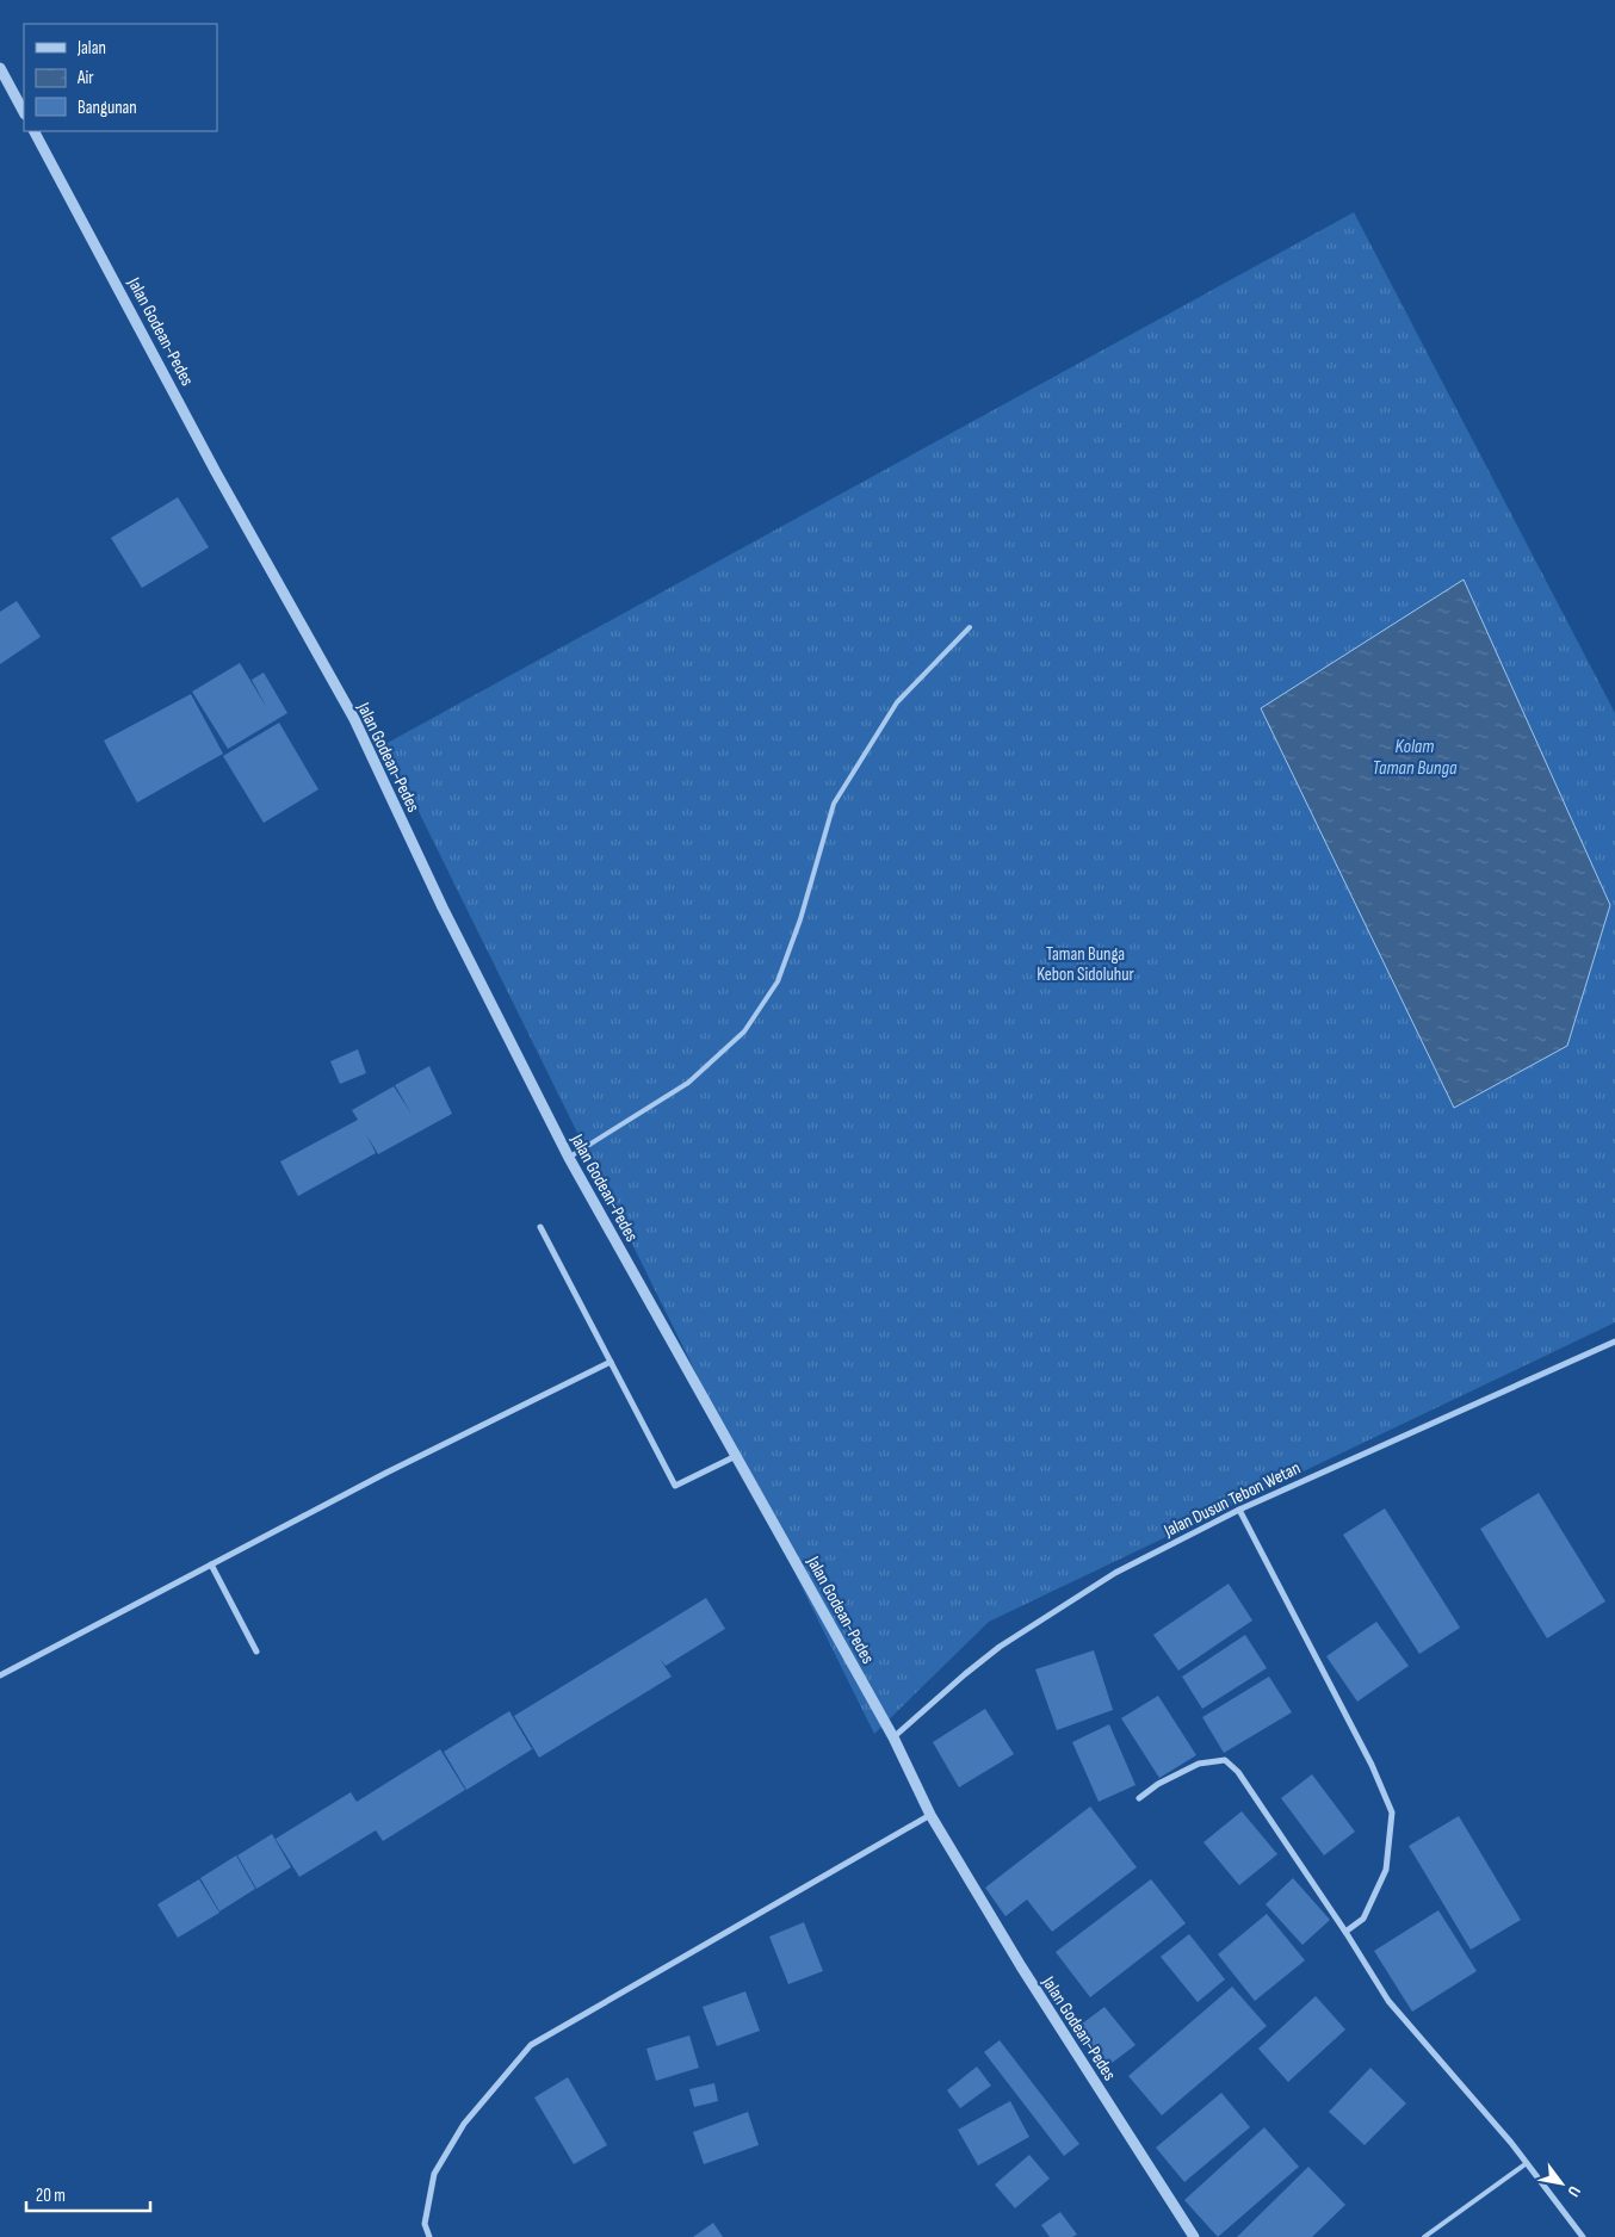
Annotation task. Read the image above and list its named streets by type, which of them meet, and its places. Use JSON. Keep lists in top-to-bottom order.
{
  "streets": {
    "street": ["Jalan Godean-Pedes", "Jalan Dusun Tebon Wetan"]
  },
  "crossings": [
    ["Jalan Godean-Pedes", "Jalan Dusun Tebon Wetan"]
  ],
  "water": ["Kolam Taman Bunga"],
  "parks": ["Taman Bunga Kebon Sidoluhur"],
  "legend": ["Jalan", "Air", "Bangunan"],
  "scale_bar": "20 m",
  "north": "bottom right"
}
